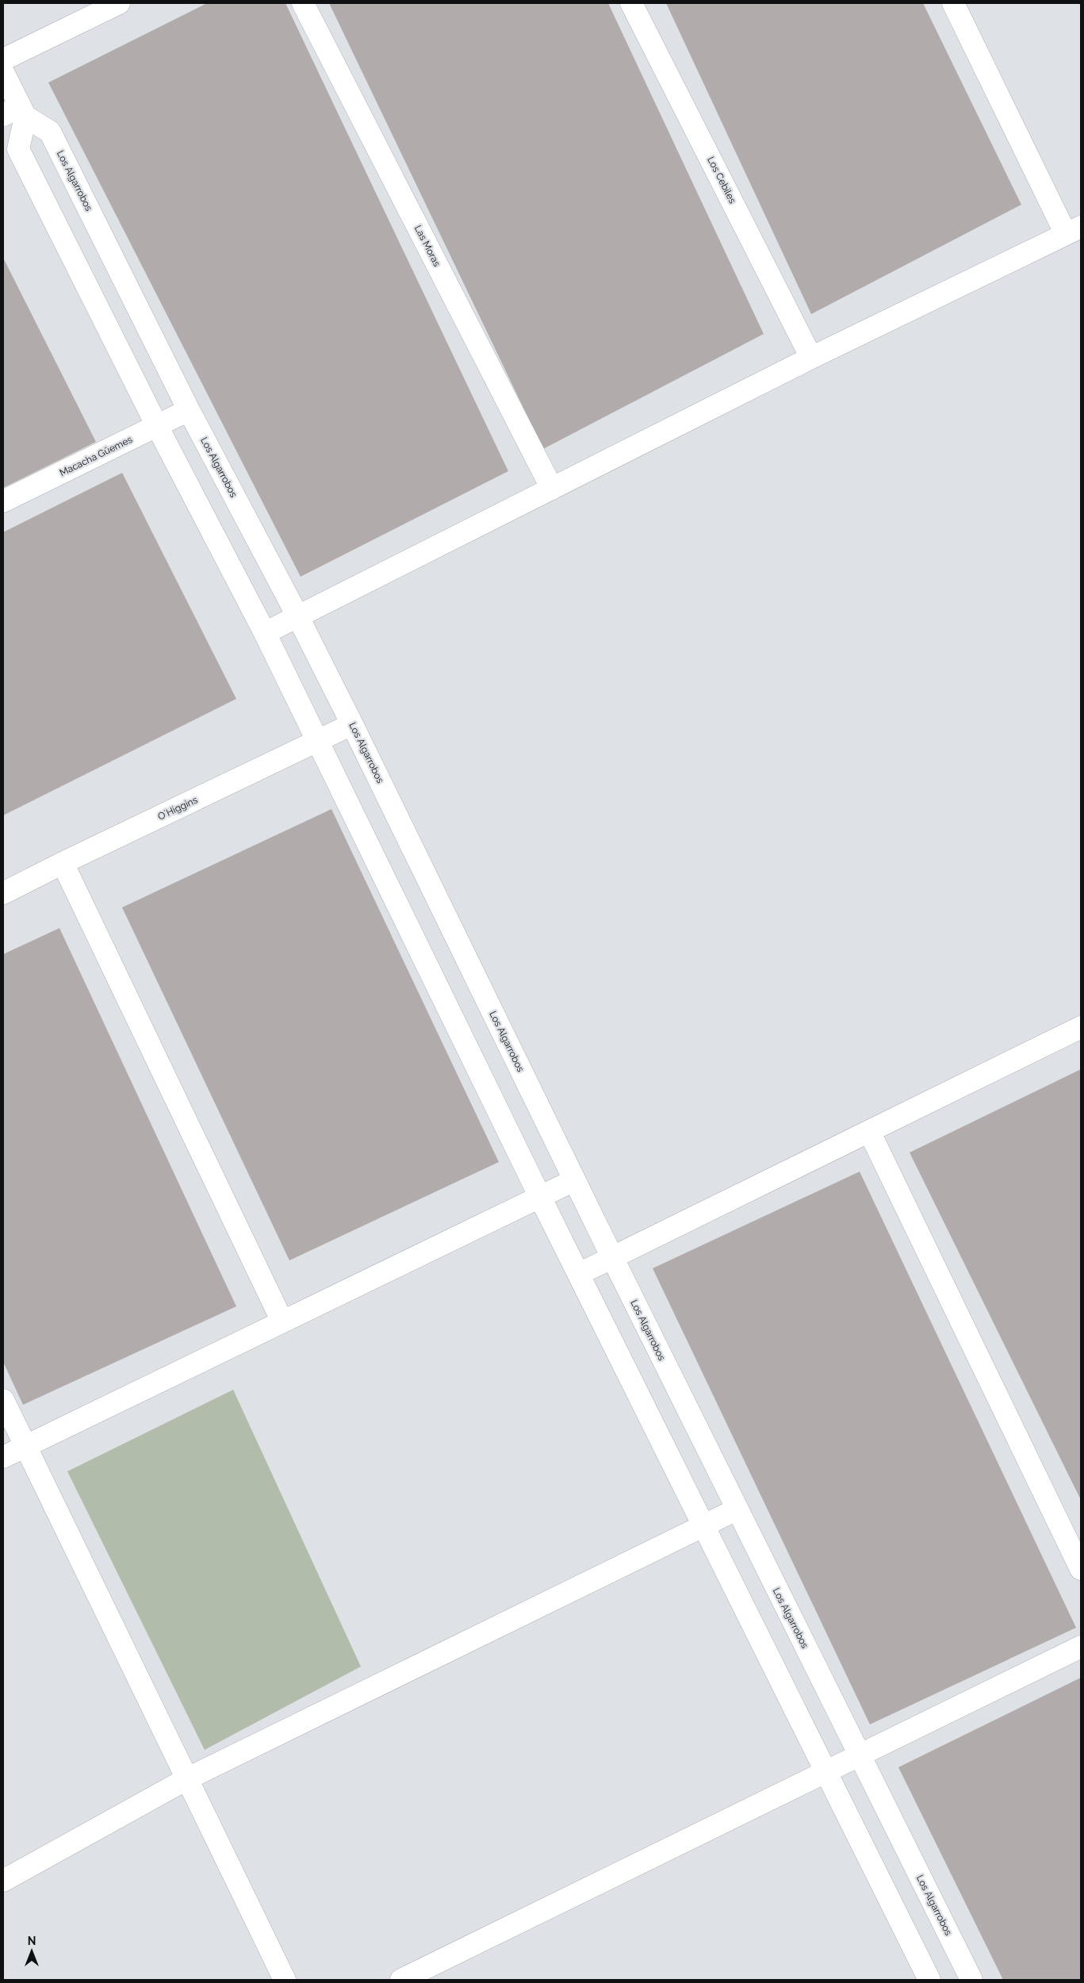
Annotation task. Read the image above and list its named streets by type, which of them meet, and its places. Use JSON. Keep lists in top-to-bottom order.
{
  "streets": {
    "street": [
      "Los Cebiles",
      "Los Algarrobos",
      "Las Moras",
      "Macacha Güemes",
      "O´Higgins"
    ]
  },
  "crossings": [
    ["Los Algarrobos", "Macacha Güemes"],
    ["Los Algarrobos", "O´Higgins"]
  ],
  "north": "top"
}
